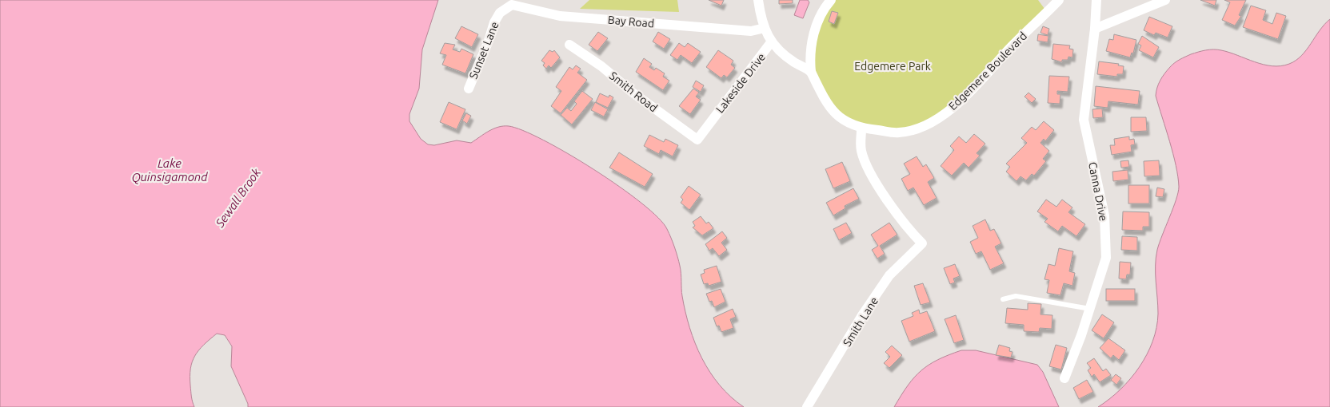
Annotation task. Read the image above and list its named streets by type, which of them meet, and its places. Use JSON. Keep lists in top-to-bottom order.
{
  "streets": {
    "street": [
      "Bay Road",
      "Sunset Lane",
      "Edgemere Boulevard",
      "Lakeside Drive",
      "Smith Road",
      "Canna Drive",
      "Smith Lane"
    ]
  },
  "crossings": [
    ["Bay Road", "Sunset Lane"],
    ["Bay Road", "Lakeside Drive"],
    ["Edgemere Boulevard", "Smith Lane"],
    ["Lakeside Drive", "Smith Road"]
  ],
  "water": ["Lake Quinsigamond", "Sewall Brook"],
  "parks": ["Edgemere Park"]
}
